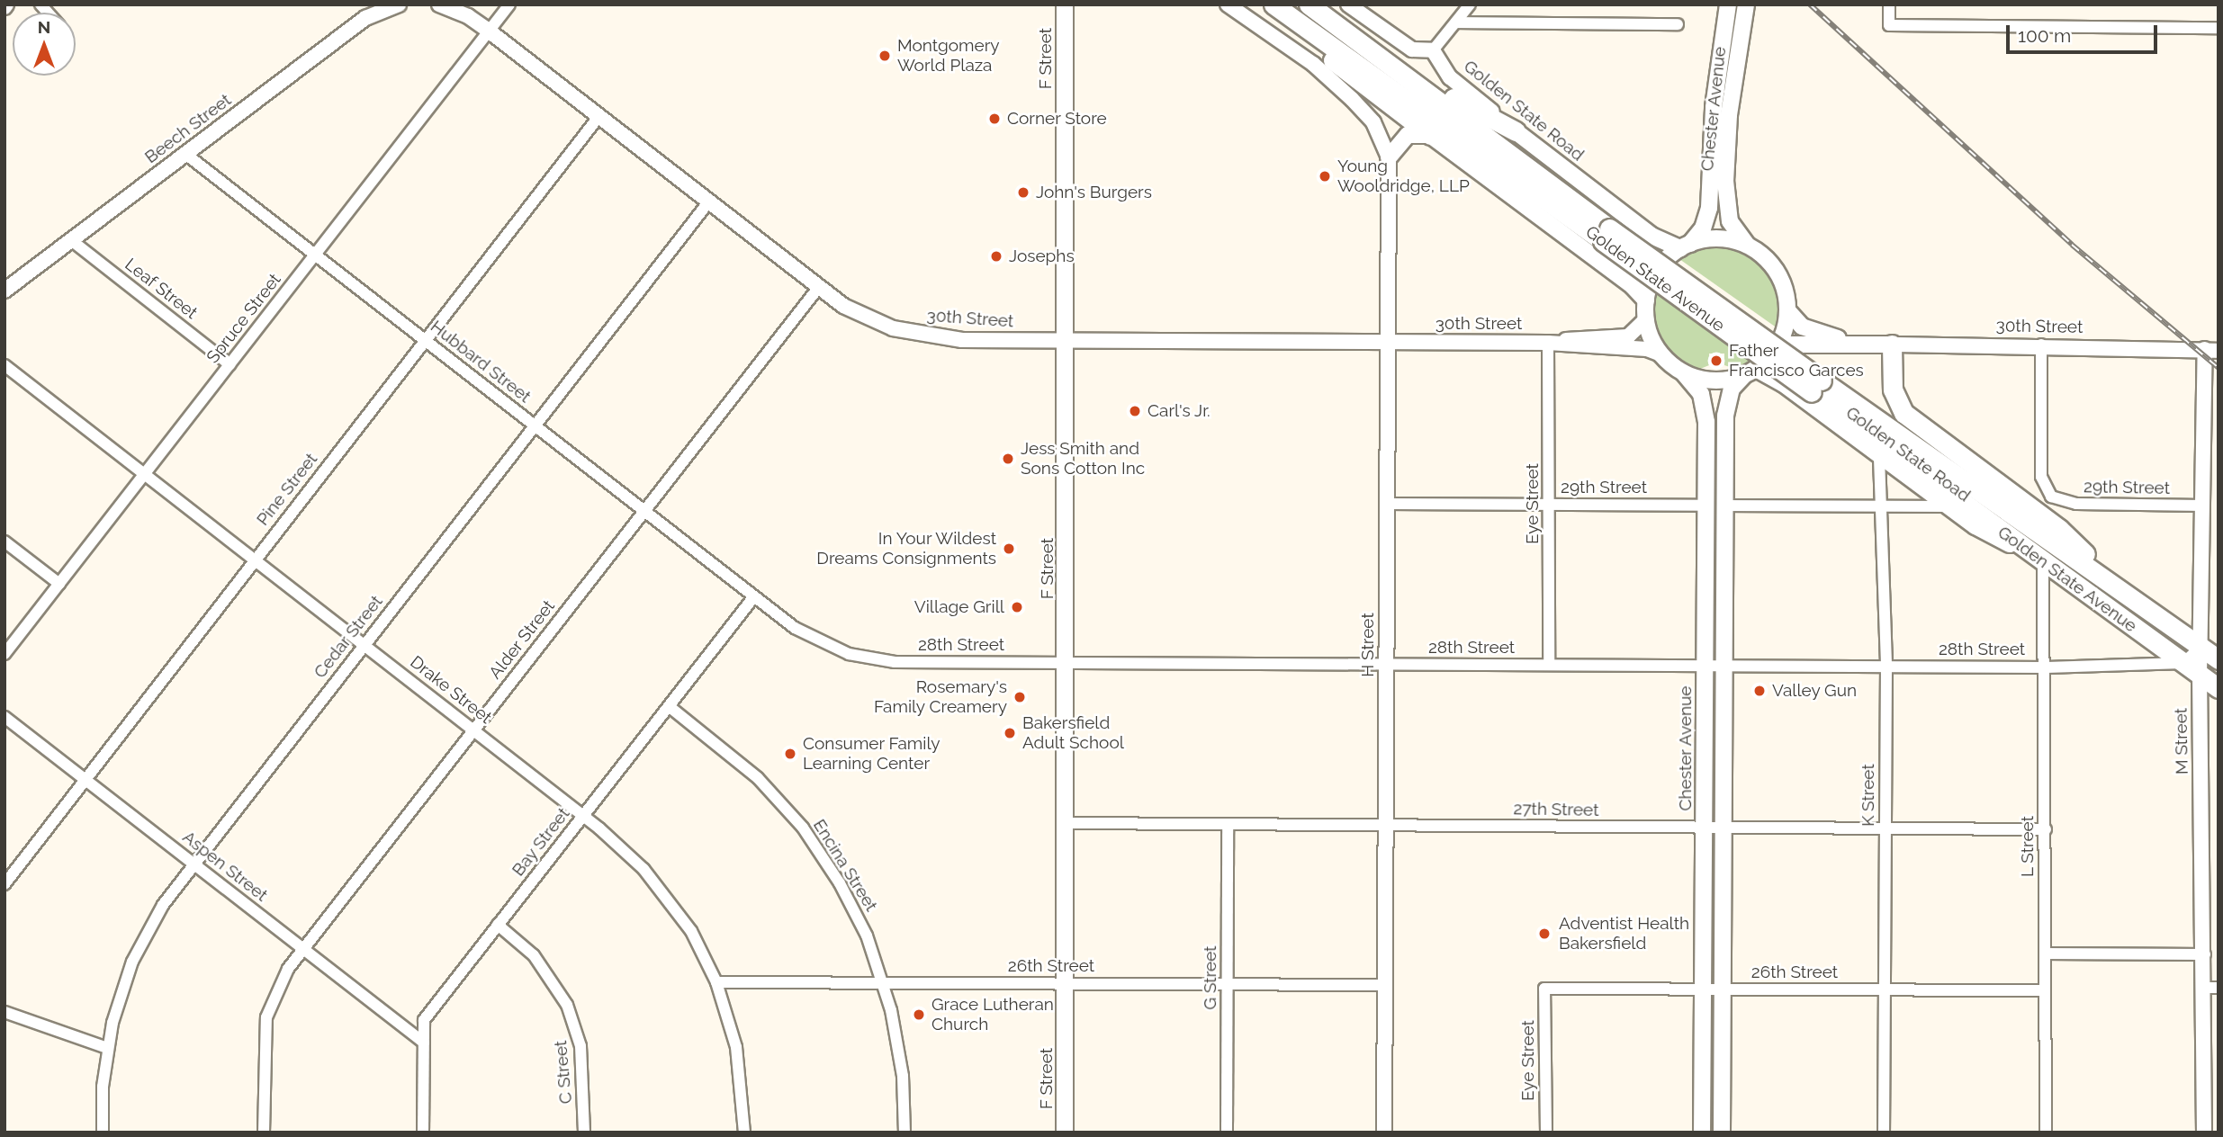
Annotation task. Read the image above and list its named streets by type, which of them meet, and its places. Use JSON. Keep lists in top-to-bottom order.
{
  "streets": {
    "highway": ["Golden State Avenue"],
    "main road": [
      "F Street",
      "Chester Avenue",
      "Golden State Road",
      "30th Street"
    ],
    "street": [
      "Beech Street",
      "Leaf Street",
      "Spruce Street",
      "Hubbard Street",
      "29th Street",
      "Pine Street",
      "Eye Street",
      "Cedar Street",
      "Alder Street",
      "28th Street",
      "H Street",
      "Drake Street",
      "M Street",
      "K Street",
      "27th Street",
      "Bay Street",
      "L Street",
      "Encina Street",
      "Aspen Street",
      "26th Street",
      "G Street",
      "C Street"
    ]
  },
  "crossings": [
    ["F Street", "30th Street"],
    ["F Street", "28th Street"],
    ["F Street", "27th Street"],
    ["F Street", "26th Street"],
    ["Chester Avenue", "Golden State Road"],
    ["Chester Avenue", "30th Street"],
    ["Chester Avenue", "29th Street"],
    ["Chester Avenue", "28th Street"],
    ["Chester Avenue", "27th Street"],
    ["Chester Avenue", "26th Street"],
    ["Golden State Road", "Golden State Avenue"],
    ["Golden State Road", "30th Street"],
    ["Golden State Road", "K Street"],
    ["Golden State Road", "L Street"],
    ["Beech Street", "Leaf Street"],
    ["Beech Street", "Hubbard Street"],
    ["Golden State Avenue", "28th Street"],
    ["Golden State Avenue", "M Street"],
    ["Golden State Avenue", "L Street"],
    ["Leaf Street", "Spruce Street"],
    ["Spruce Street", "30th Street"],
    ["Spruce Street", "Hubbard Street"],
    ["Spruce Street", "Drake Street"],
    ["30th Street", "29th Street"],
    ["30th Street", "Pine Street"],
    ["30th Street", "Eye Street"],
    ["30th Street", "Cedar Street"],
    ["30th Street", "Alder Street"],
    ["30th Street", "H Street"],
    ["30th Street", "M Street"],
    ["Hubbard Street", "Pine Street"],
    ["Hubbard Street", "Cedar Street"],
    ["Hubbard Street", "Alder Street"],
    ["Hubbard Street", "28th Street"],
    ["Hubbard Street", "Bay Street"],
    ["29th Street", "Eye Street"],
    ["29th Street", "H Street"],
    ["29th Street", "M Street"],
    ["Pine Street", "Drake Street"],
    ["Pine Street", "Aspen Street"],
    ["Eye Street", "28th Street"],
    ["Eye Street", "26th Street"],
    ["Cedar Street", "Drake Street"],
    ["Cedar Street", "Aspen Street"],
    ["Alder Street", "Drake Street"],
    ["Alder Street", "Aspen Street"],
    ["28th Street", "H Street"],
    ["28th Street", "K Street"],
    ["28th Street", "Bay Street"],
    ["28th Street", "L Street"],
    ["H Street", "27th Street"],
    ["H Street", "26th Street"],
    ["Drake Street", "Bay Street"],
    ["Drake Street", "26th Street"],
    ["K Street", "27th Street"],
    ["K Street", "26th Street"],
    ["27th Street", "L Street"],
    ["27th Street", "G Street"],
    ["Bay Street", "Encina Street"],
    ["Bay Street", "Aspen Street"],
    ["Bay Street", "C Street"],
    ["L Street", "26th Street"],
    ["Encina Street", "26th Street"],
    ["26th Street", "G Street"]
  ],
  "places": [
    "Montgomery World Plaza",
    "Corner Store",
    "Young Wooldridge, LLP",
    "John's Burgers",
    "Josephs",
    "Father Francisco Garces",
    "Carl's Jr.",
    "Jess Smith and Sons Cotton Inc",
    "In Your Wildest Dreams Consignments",
    "Village Grill",
    "Valley Gun",
    "Rosemary's Family Creamery",
    "Bakersfield Adult School",
    "Consumer Family Learning Center",
    "Adventist Health Bakersfield",
    "Grace Lutheran Church"
  ],
  "scale_bar": "100 m",
  "north": "top"
}
